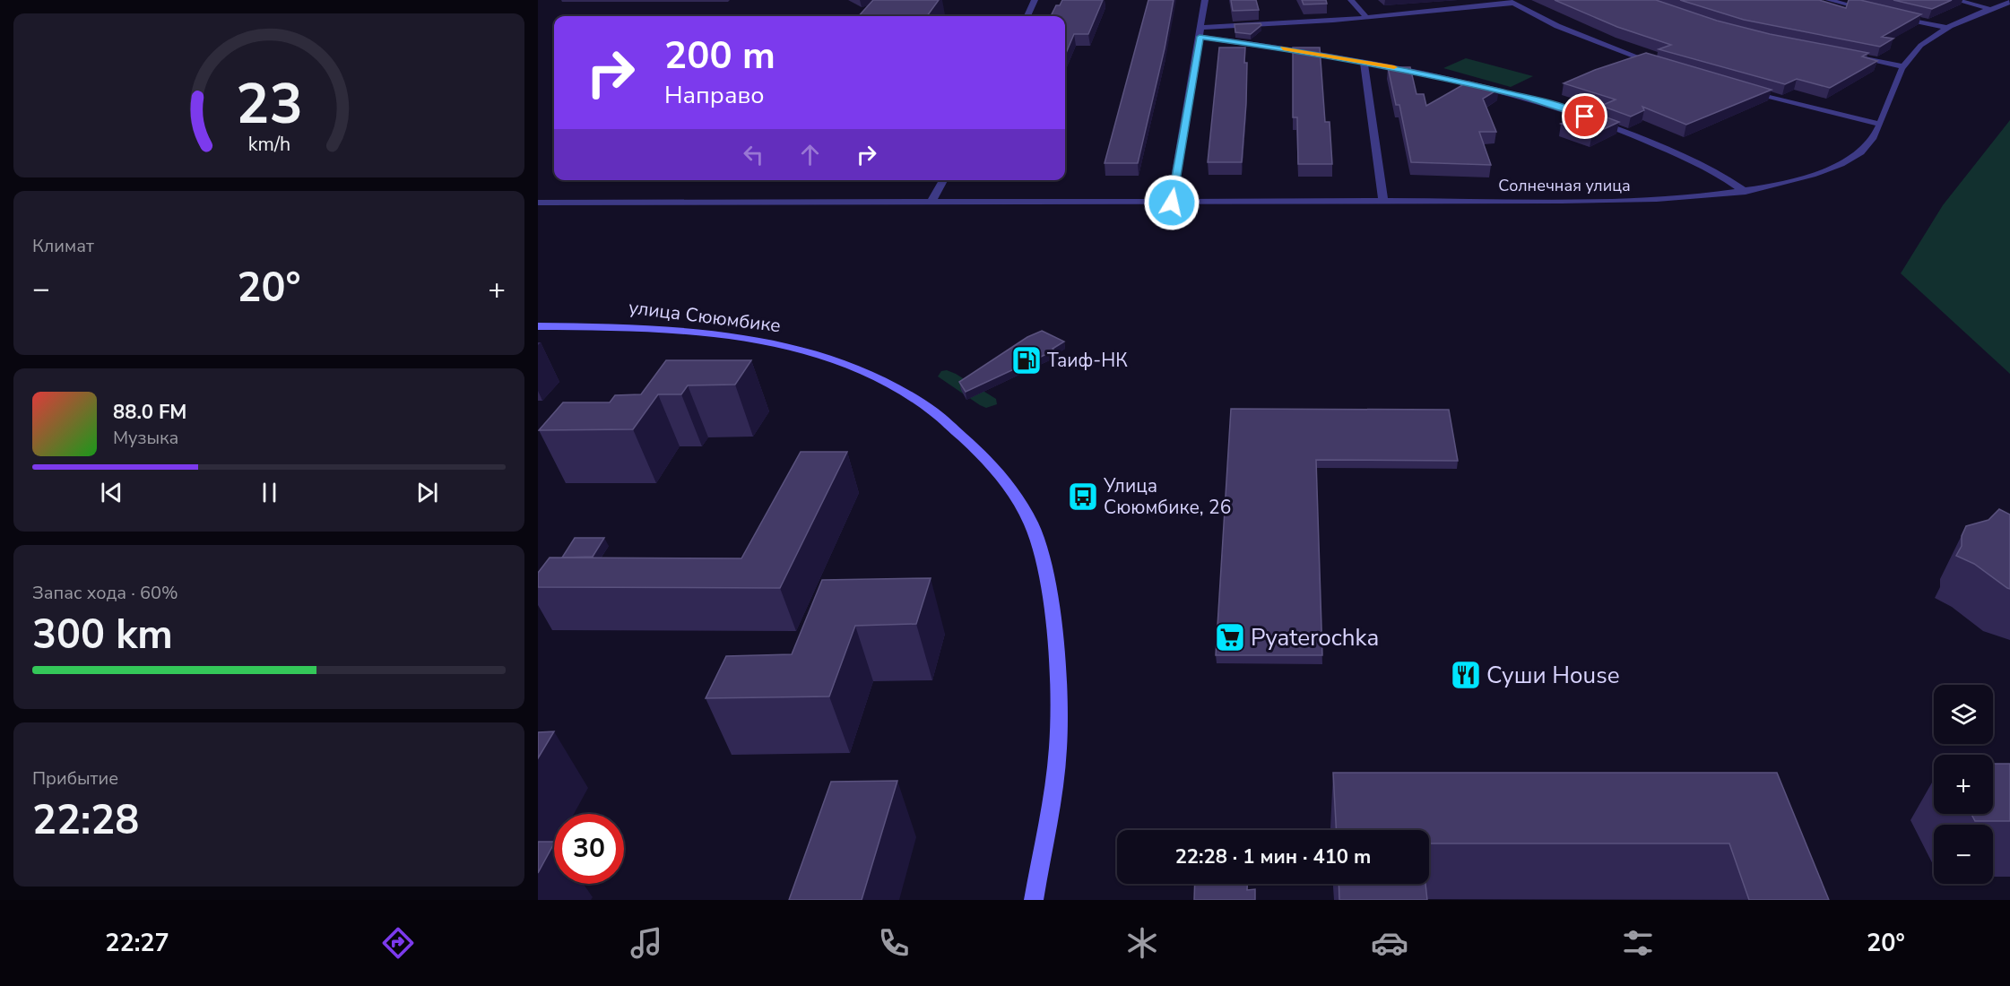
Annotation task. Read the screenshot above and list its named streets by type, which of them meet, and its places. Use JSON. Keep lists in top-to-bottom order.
{
  "streets": {
    "street": ["Солнечная улица", "улица Сююмбике"]
  },
  "places": {
    "fuel station": ["Таиф-НК"],
    "bus stop": ["Улица Сююмбике, 26"],
    "supermarket": ["Pyaterochka"],
    "restaurant": ["Суши House"]
  },
  "page": {
    "turn": ["200 m", "Направо"],
    "tile": [
      "Климат",
      ["Запас хода · 60%", "300 km"],
      ["Прибытие", "22:28"]
    ],
    "heat": ["−", "20°", "+"],
    "song": ["88.0 FM", "Музыка"],
    "map_buttons": ["+", "−"],
    "limit": "30",
    "trip": "22:28 · 1 мин · 410 m",
    "tabs": ["22:27", "20°"],
    "gauge": ["23", "km/h"]
  }
}
